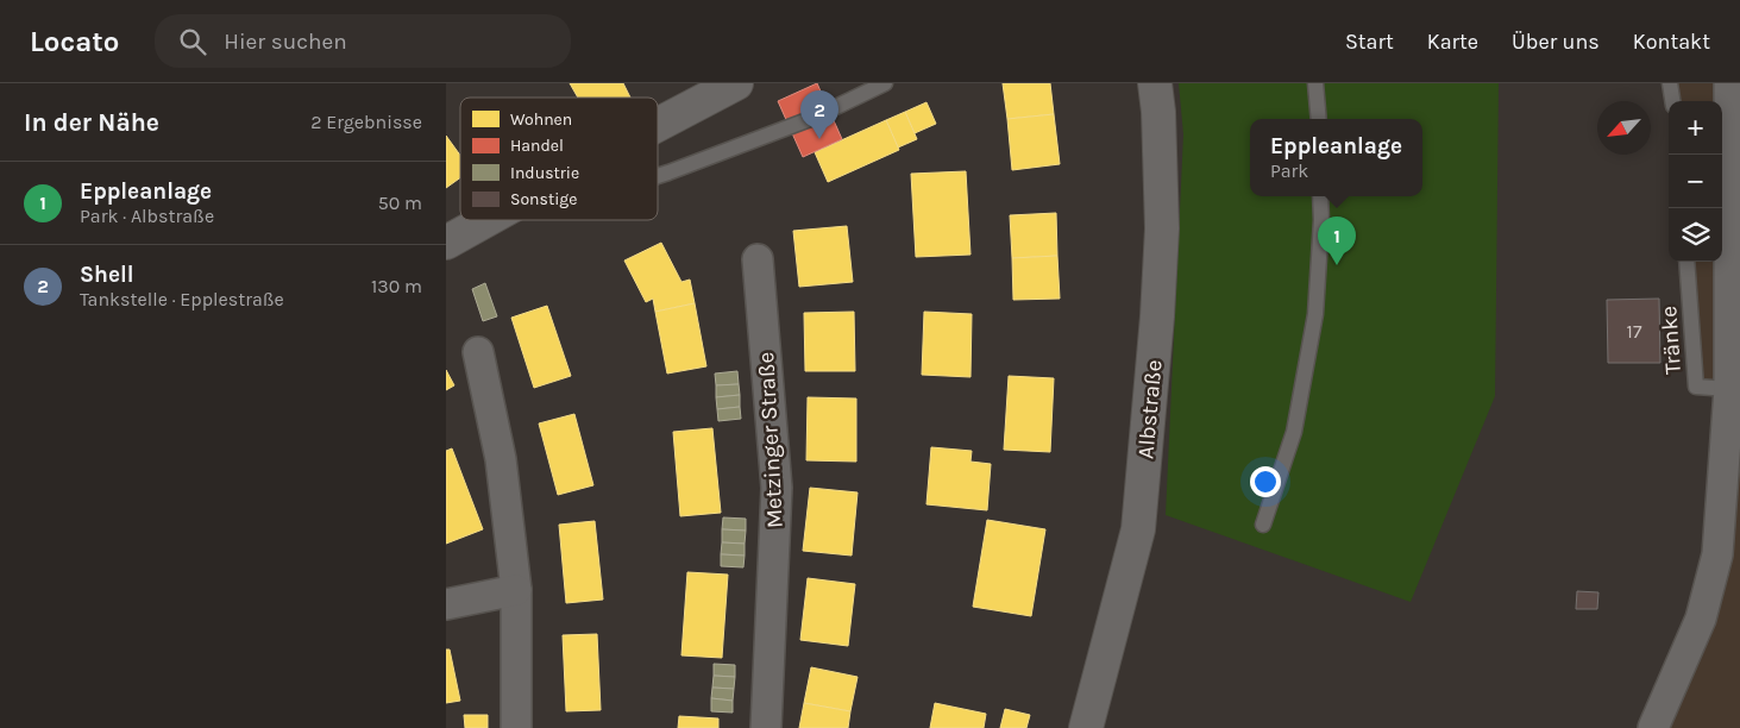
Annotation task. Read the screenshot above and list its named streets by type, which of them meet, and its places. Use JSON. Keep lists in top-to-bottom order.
{
  "streets": {
    "street": ["Albstraße", "Metzinger Straße"],
    "lane": ["Tränke"]
  },
  "house_numbers": ["17"],
  "legend": [
    "Wohnen",
    "Handel",
    "Industrie",
    "Sonstige"
  ],
  "north": "bottom left",
  "page": {
    "header": "Locato",
    "search": "Hier suchen",
    "nav": [
      "Start",
      "Karte",
      "Über uns",
      "Kontakt"
    ],
    "heading": ["In der Nähe", "2 Ergebnisse"],
    "pins": ["2", "1"],
    "map_buttons": ["+", "−"],
    "popup": ["Eppleanlage", "Park"],
    "list": [
      {
        "mark": "1",
        "name": "Eppleanlage",
        "note": "Park · Albstraße",
        "value": "50 m"
      },
      {
        "mark": "2",
        "name": "Shell",
        "note": "Tankstelle · Epplestraße",
        "value": "130 m"
      }
    ]
  }
}
